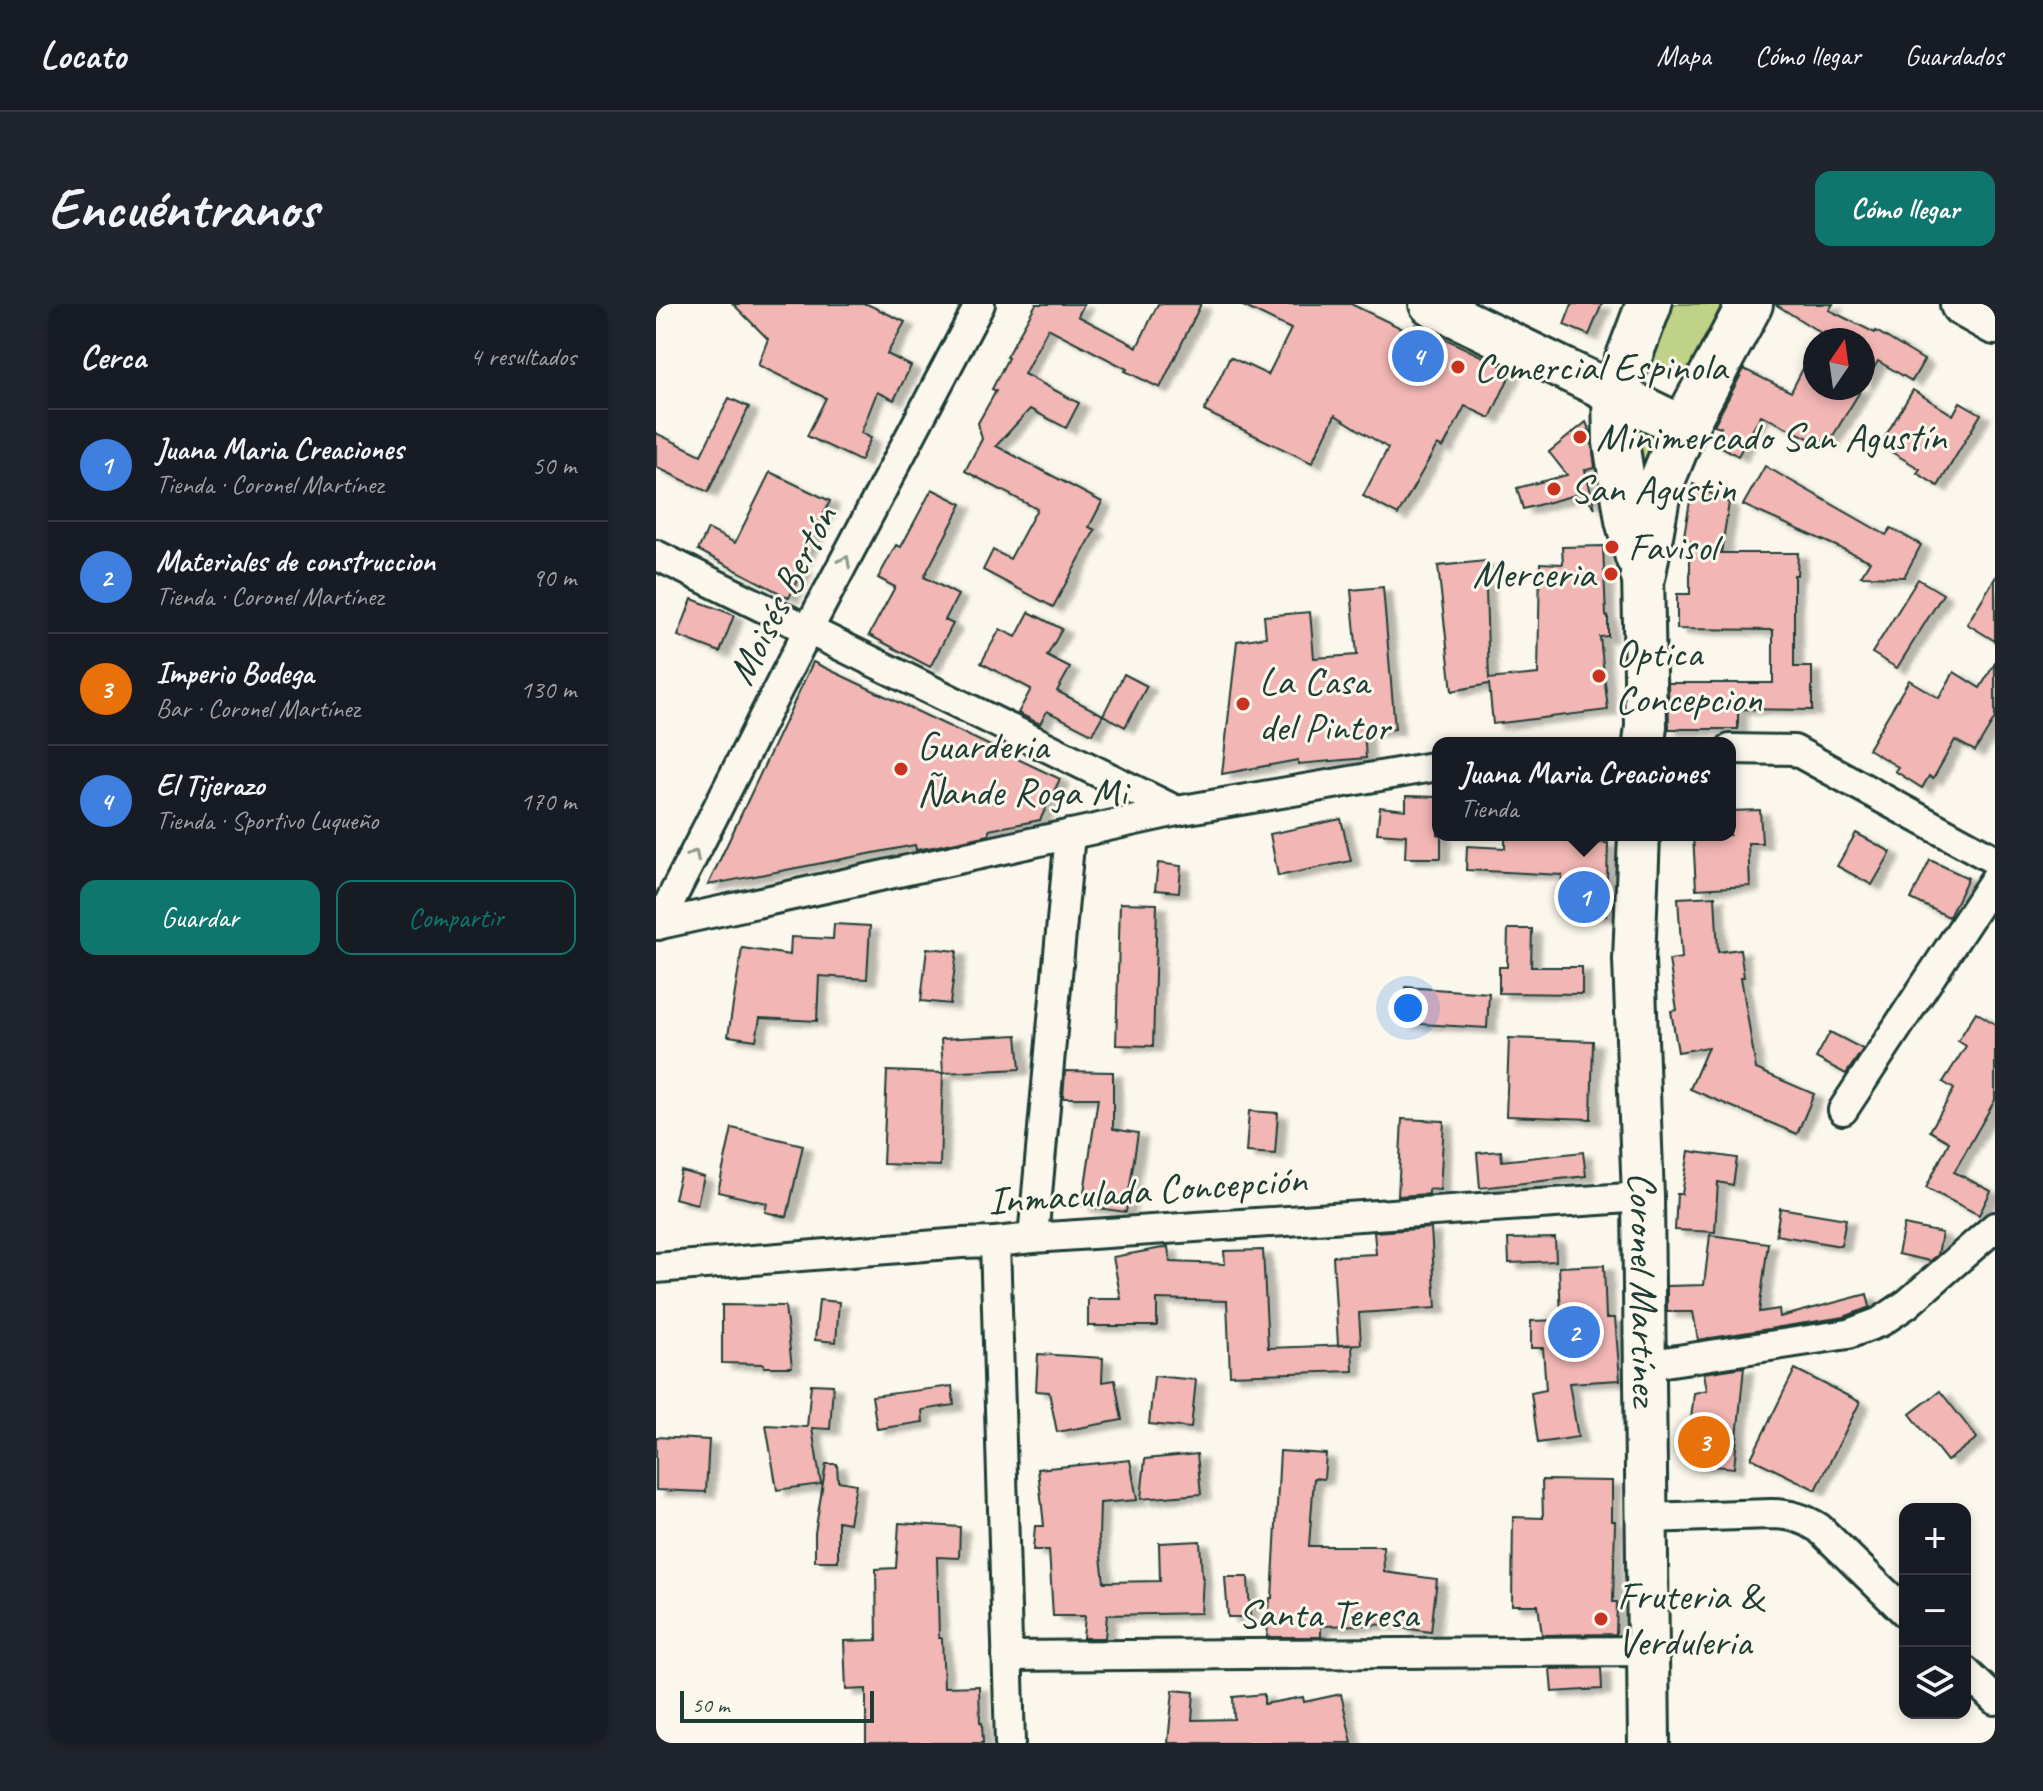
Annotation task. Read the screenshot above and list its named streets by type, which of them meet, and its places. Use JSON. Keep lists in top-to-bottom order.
{
  "streets": {
    "main road": ["Coronel Martínez"],
    "street": ["Moisés Bertón", "Inmaculada Concepción", "Santa Teresa"]
  },
  "crossings": [
    ["Inmaculada Concepción", "Coronel Martínez"],
    ["Coronel Martínez", "Santa Teresa"]
  ],
  "one_way": ["Moisés Bertón"],
  "places": [
    "Comercial Espinola",
    "Minimercado San Agustín",
    "San Agustin",
    "Favisol",
    "Merceria",
    "Optica Concepcion",
    "La Casa del Pintor",
    "Guarderia Ñande Roga Mi",
    "Fruteria & Verduleria"
  ],
  "scale_bar": "50 m",
  "north": "top",
  "page": {
    "header": "Locato",
    "nav": ["Mapa", "Cómo llegar", "Guardados"],
    "buttons": [
      "Cómo llegar",
      ["Guardar", "Compartir"]
    ],
    "title": "Encuéntranos",
    "heading": ["Cerca", "4 resultados"],
    "pins": [
      "4",
      "1",
      "2",
      "3"
    ],
    "list": [
      {
        "mark": "1",
        "name": "Juana Maria Creaciones",
        "note": "Tienda · Coronel Martínez",
        "value": "50 m"
      },
      {
        "mark": "2",
        "name": "Materiales de construccion",
        "note": "Tienda · Coronel Martínez",
        "value": "90 m"
      },
      {
        "mark": "3",
        "name": "Imperio Bodega",
        "note": "Bar · Coronel Martínez",
        "value": "130 m"
      },
      {
        "mark": "4",
        "name": "El Tijerazo",
        "note": "Tienda · Sportivo Luqueño",
        "value": "170 m"
      }
    ],
    "popup": ["Juana Maria Creaciones", "Tienda"],
    "map_buttons": ["+", "−"],
    "scale": "50 m"
  }
}
